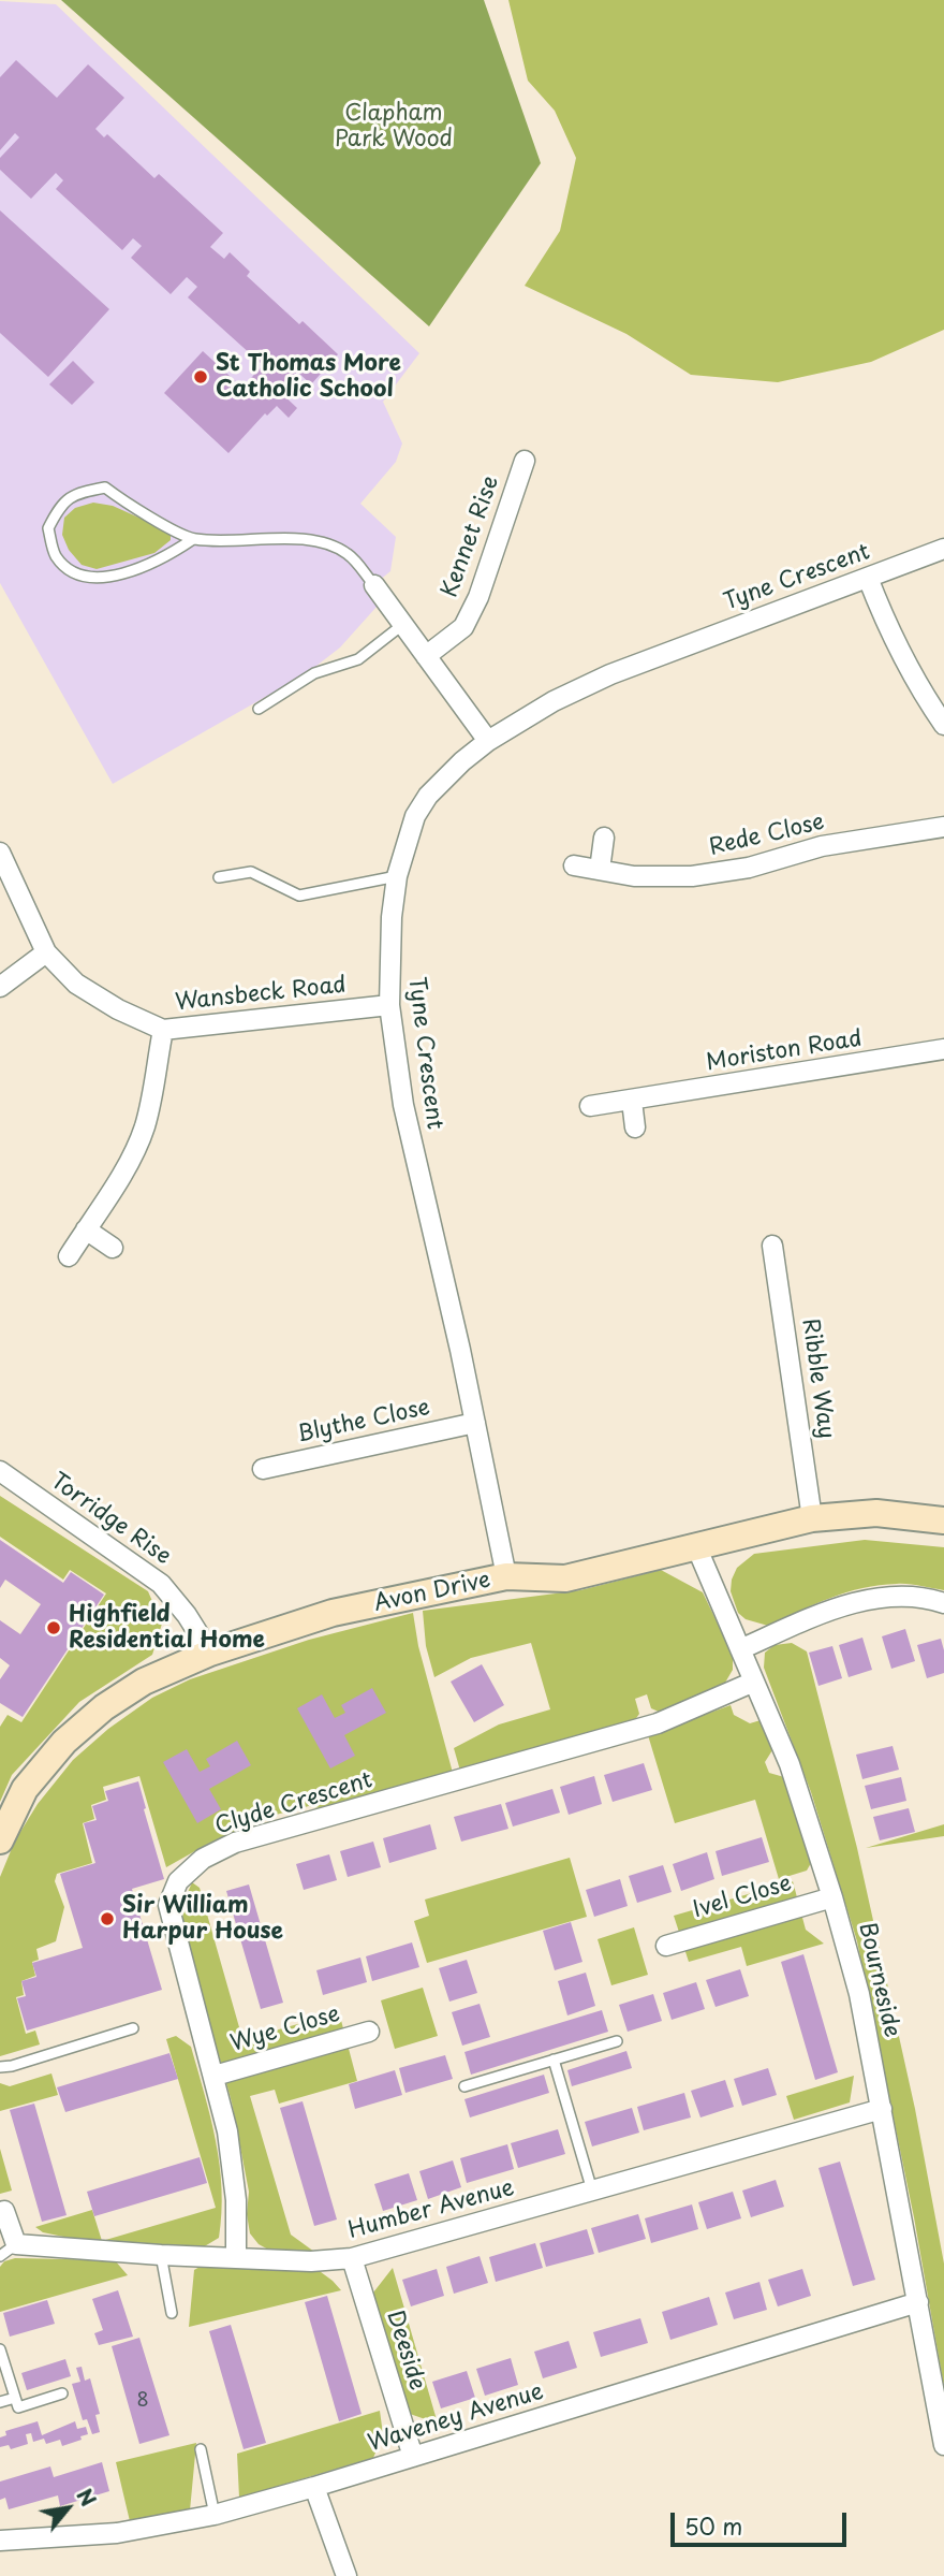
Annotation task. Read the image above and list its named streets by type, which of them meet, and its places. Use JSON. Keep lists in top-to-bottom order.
{
  "streets": {
    "street": [
      "Kennet Rise",
      "Tyne Crescent",
      "Rede Close",
      "Wansbeck Road",
      "Moriston Road",
      "Ribble Way",
      "Blythe Close",
      "Torridge Rise",
      "Avon Drive",
      "Clyde Crescent",
      "Ivel Close",
      "Bourneside",
      "Wye Close",
      "Humber Avenue",
      "Deeside",
      "Waveney Avenue"
    ]
  },
  "crossings": [
    ["Tyne Crescent", "Wansbeck Road"],
    ["Tyne Crescent", "Blythe Close"],
    ["Tyne Crescent", "Avon Drive"],
    ["Ribble Way", "Avon Drive"],
    ["Torridge Rise", "Avon Drive"],
    ["Avon Drive", "Bourneside"],
    ["Clyde Crescent", "Bourneside"],
    ["Clyde Crescent", "Wye Close"],
    ["Clyde Crescent", "Humber Avenue"],
    ["Ivel Close", "Bourneside"],
    ["Bourneside", "Humber Avenue"],
    ["Bourneside", "Waveney Avenue"],
    ["Humber Avenue", "Deeside"],
    ["Deeside", "Waveney Avenue"]
  ],
  "parks": ["Clapham Park Wood"],
  "places": ["St Thomas More Catholic School", "Highfield Residential Home", "Sir William Harpur House"],
  "house_numbers": ["8"],
  "scale_bar": "50 m",
  "north": "top right"
}
